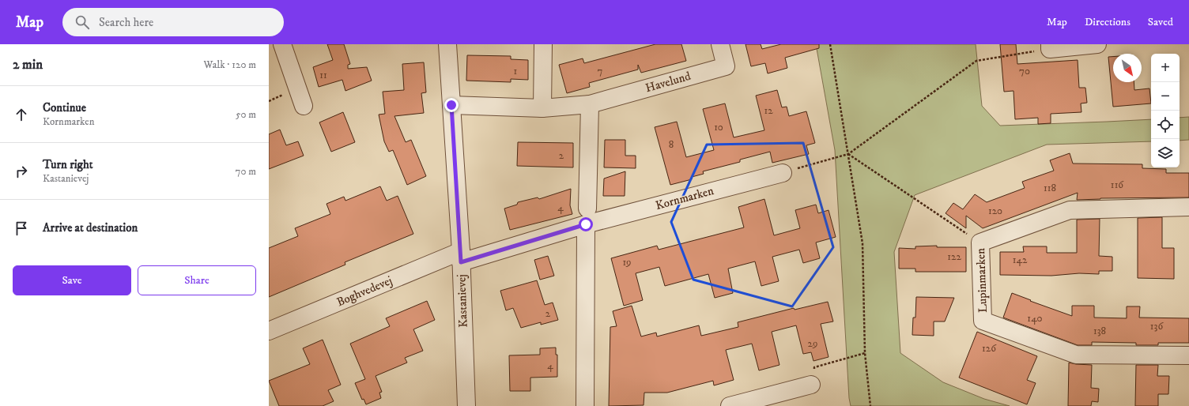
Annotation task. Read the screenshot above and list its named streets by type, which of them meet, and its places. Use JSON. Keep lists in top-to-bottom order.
{
  "streets": {
    "street": [
      "Havelund",
      "Kornmarken",
      "Lupinmarken",
      "Boghvedevej",
      "Kastanievej"
    ]
  },
  "crossings": [
    ["Havelund", "Kastanievej"],
    ["Kornmarken", "Boghvedevej"],
    ["Kornmarken", "Kastanievej"],
    ["Boghvedevej", "Kastanievej"]
  ],
  "house_numbers": [
    "1",
    "7",
    "70",
    "11",
    "12",
    "10",
    "8",
    "2",
    "116",
    "118",
    "4",
    "120",
    "122",
    "142",
    "19",
    "2",
    "140",
    "136",
    "138",
    "29",
    "126",
    "4"
  ],
  "north": "bottom right",
  "page": {
    "header": "Map",
    "search": "Search here",
    "nav": ["Map", "Directions", "Saved"],
    "heading": ["2 min", "Walk · 120 m"],
    "map_buttons": ["+", "−"],
    "list": [
      ["Continue", "Kornmarken", "50 m"],
      ["Turn right", "Kastanievej", "70 m"],
      "Arrive at destination"
    ],
    "buttons": ["Save", "Share"]
  }
}
